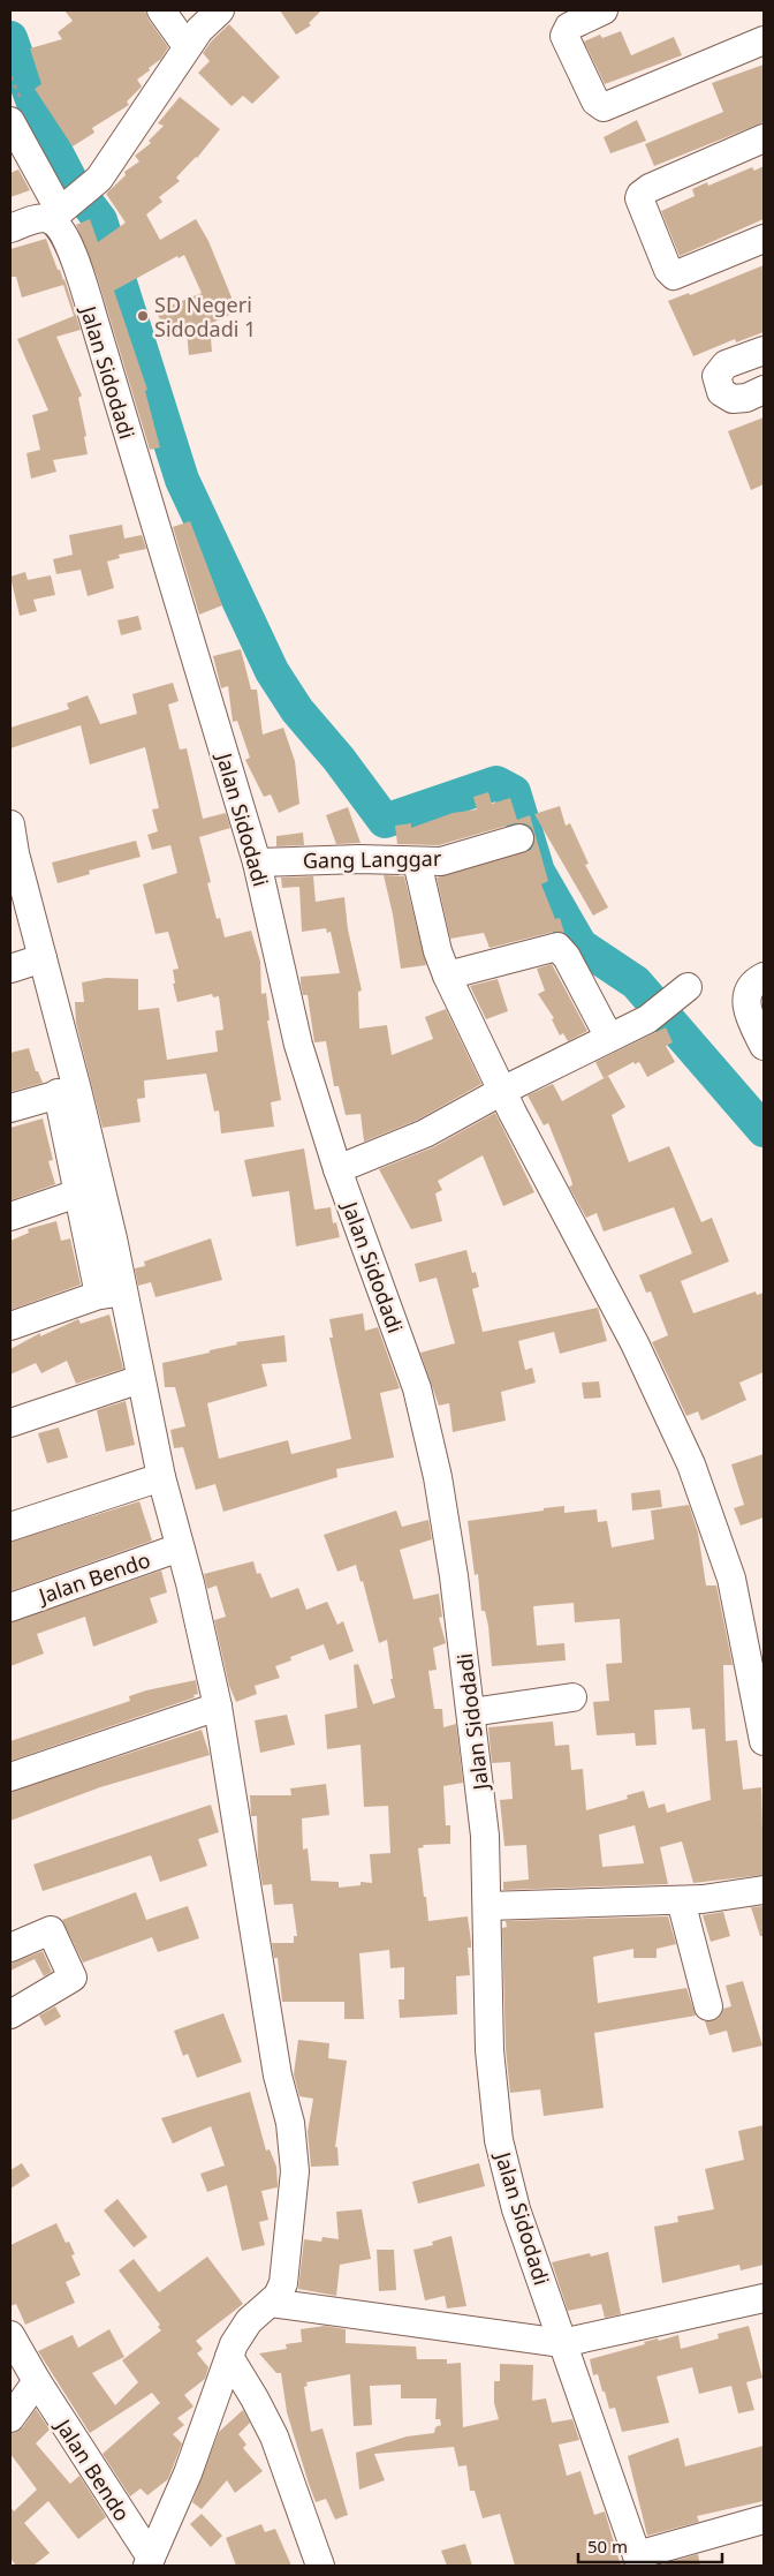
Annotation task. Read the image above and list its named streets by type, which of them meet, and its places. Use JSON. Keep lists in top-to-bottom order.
{
  "streets": {
    "street": ["Jalan Sidodadi", "Gang Langgar", "Jalan Bendo"]
  },
  "crossings": [
    ["Jalan Sidodadi", "Gang Langgar"]
  ],
  "places": ["SD Negeri Sidodadi 1"],
  "scale_bar": "50 m"
}
